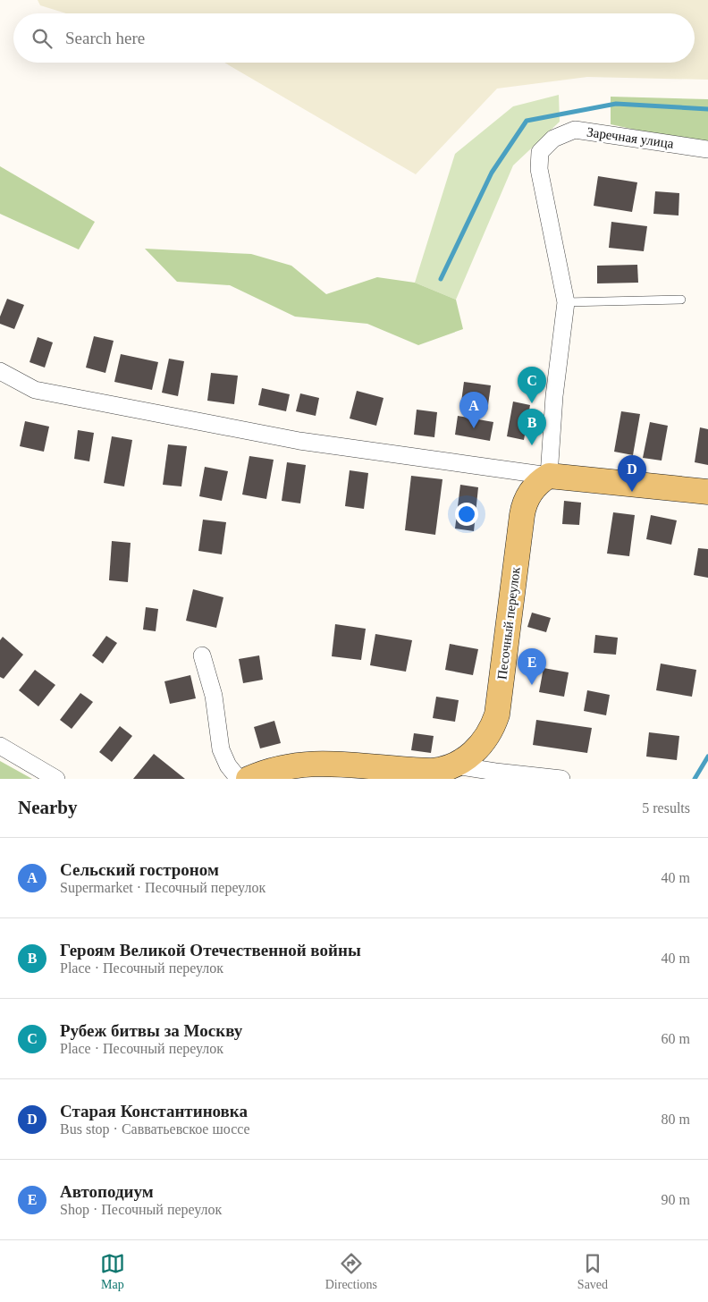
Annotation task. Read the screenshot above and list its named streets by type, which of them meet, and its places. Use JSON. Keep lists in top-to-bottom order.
{
  "streets": {
    "main road": ["Песочный переулок"],
    "street": ["Заречная улица"]
  },
  "page": {
    "search": "Search here",
    "pins": [
      "C",
      "A",
      "B",
      "D",
      "E"
    ],
    "heading": ["Nearby", "5 results"],
    "list": [
      {
        "mark": "A",
        "name": "Сельский гостроном",
        "note": "Supermarket · Песочный переулок",
        "value": "40 m"
      },
      {
        "mark": "B",
        "name": "Героям Великой Отечественной войны",
        "note": "Place · Песочный переулок",
        "value": "40 m"
      },
      {
        "mark": "C",
        "name": "Рубеж битвы за Москву",
        "note": "Place · Песочный переулок",
        "value": "60 m"
      },
      {
        "mark": "D",
        "name": "Старая Константиновка",
        "note": "Bus stop · Савватьевское шоссе",
        "value": "80 m"
      },
      {
        "mark": "E",
        "name": "Автоподиум",
        "note": "Shop · Песочный переулок",
        "value": "90 m"
      }
    ],
    "nav": ["Map", "Directions", "Saved"]
  }
}
